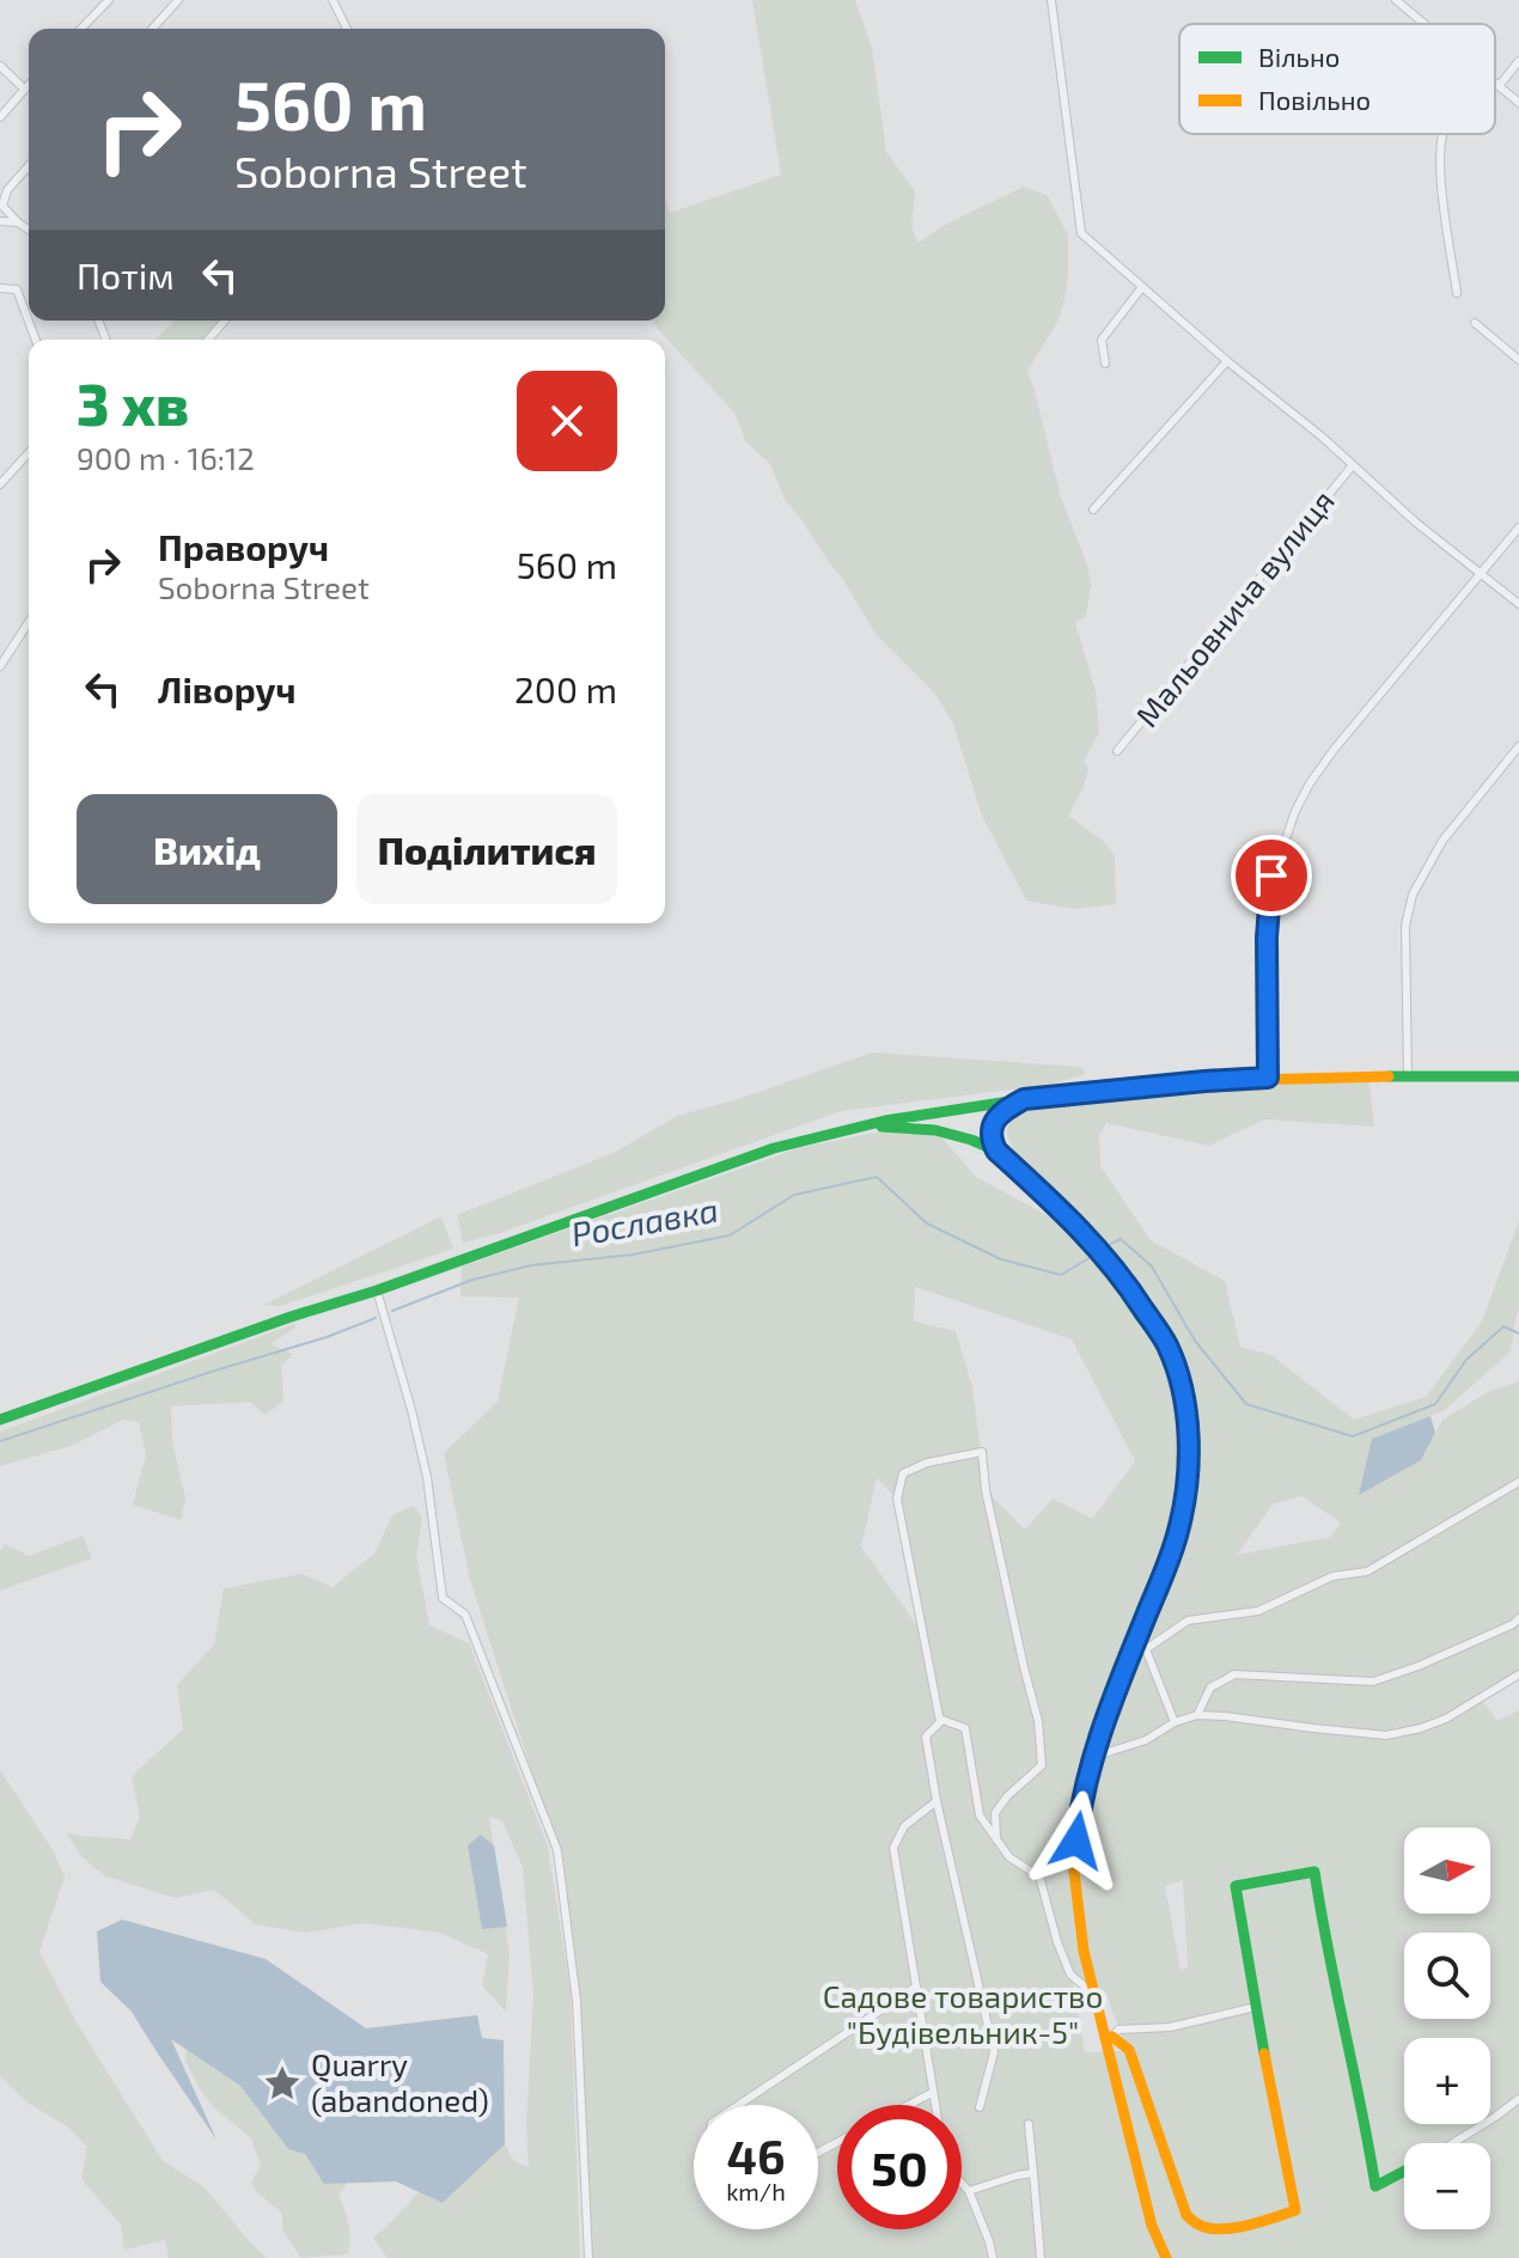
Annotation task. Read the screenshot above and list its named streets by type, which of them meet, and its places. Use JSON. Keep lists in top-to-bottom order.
{
  "streets": {
    "street": ["Мальовнича вулиця"]
  },
  "water": ["Рославка"],
  "parks": ["Садове товариство \"Будівельник-5\""],
  "places": {
    "place": ["Quarry (abandoned)"]
  },
  "legend": ["Вільно", "Повільно"],
  "north": "right",
  "page": {
    "turn": ["560 m", "Soborna Street"],
    "then": "Потім",
    "heading": ["3 хв", "900 m · 16:12"],
    "list": [
      {
        "name": "Праворуч",
        "note": "Soborna Street",
        "value": "560 m"
      },
      {
        "name": "Ліворуч",
        "value": "200 m"
      }
    ],
    "buttons": ["Вихід", "Поділитися"],
    "map_buttons": ["+", "−"],
    "speed": "46 km/h",
    "limit": "50"
  }
}
